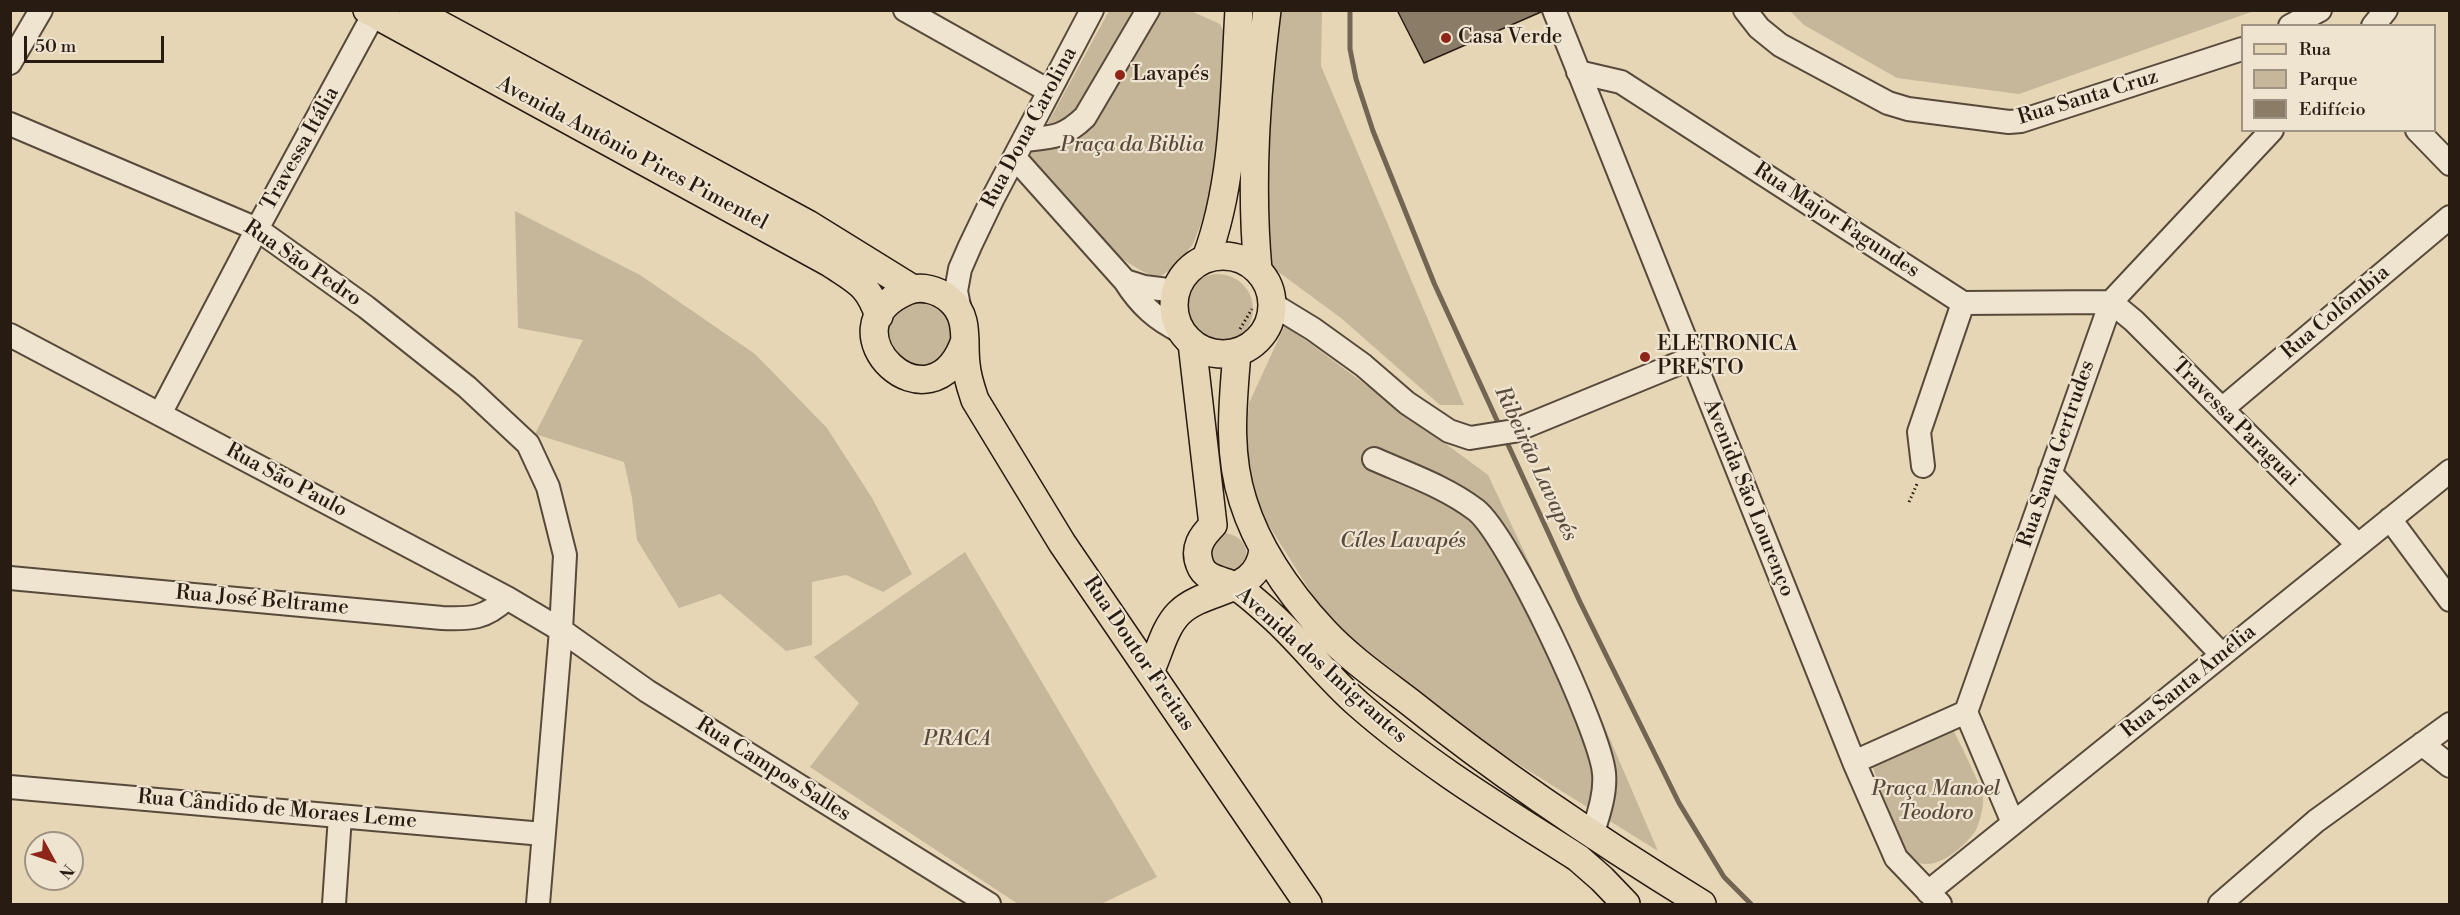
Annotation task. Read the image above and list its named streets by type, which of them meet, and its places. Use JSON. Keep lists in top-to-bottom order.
{
  "streets": {
    "main road": ["Avenida Antônio Pires Pimentel", "Rua Doutor Freitas", "Avenida dos Imigrantes"],
    "street": [
      "Rua Santa Cruz",
      "Rua Dona Carolina",
      "Travessa Itália",
      "Rua Major Fagundes",
      "Rua São Pedro",
      "Rua Colômbia",
      "Travessa Paraguai",
      "Rua Santa Gertrudes",
      "Rua São Paulo",
      "Avenida São Lourenço",
      "Rua José Beltrame",
      "Rua Santa Amélia",
      "Rua Campos Salles",
      "Rua Cândido de Moraes Leme"
    ]
  },
  "crossings": [
    ["Rua Dona Carolina", "Avenida Antônio Pires Pimentel"],
    ["Rua Dona Carolina", "Rua Doutor Freitas"],
    ["Travessa Itália", "Avenida Antônio Pires Pimentel"],
    ["Travessa Itália", "Rua São Pedro"],
    ["Travessa Itália", "Rua São Paulo"],
    ["Avenida Antônio Pires Pimentel", "Rua Doutor Freitas"],
    ["Rua Major Fagundes", "Avenida São Lourenço"],
    ["Rua São Pedro", "Rua São Paulo"],
    ["Rua São Pedro", "Rua Campos Salles"],
    ["Rua Colômbia", "Travessa Paraguai"],
    ["Travessa Paraguai", "Rua Santa Gertrudes"],
    ["Travessa Paraguai", "Rua Santa Amélia"],
    ["Rua São Paulo", "Rua José Beltrame"],
    ["Rua São Paulo", "Rua Campos Salles"],
    ["Avenida São Lourenço", "Rua Santa Amélia"]
  ],
  "water": ["Ribeirão Lavapés"],
  "parks": [
    "Praça da Biblia",
    "Cíles Lavapés",
    "PRACA",
    "Praça Manoel Teodoro"
  ],
  "places": ["Casa Verde", "Lavapés", "ELETRONICA PRESTO"],
  "legend": ["Rua", "Parque", "Edifício"],
  "scale_bar": "50 m",
  "north": "bottom right"
}
